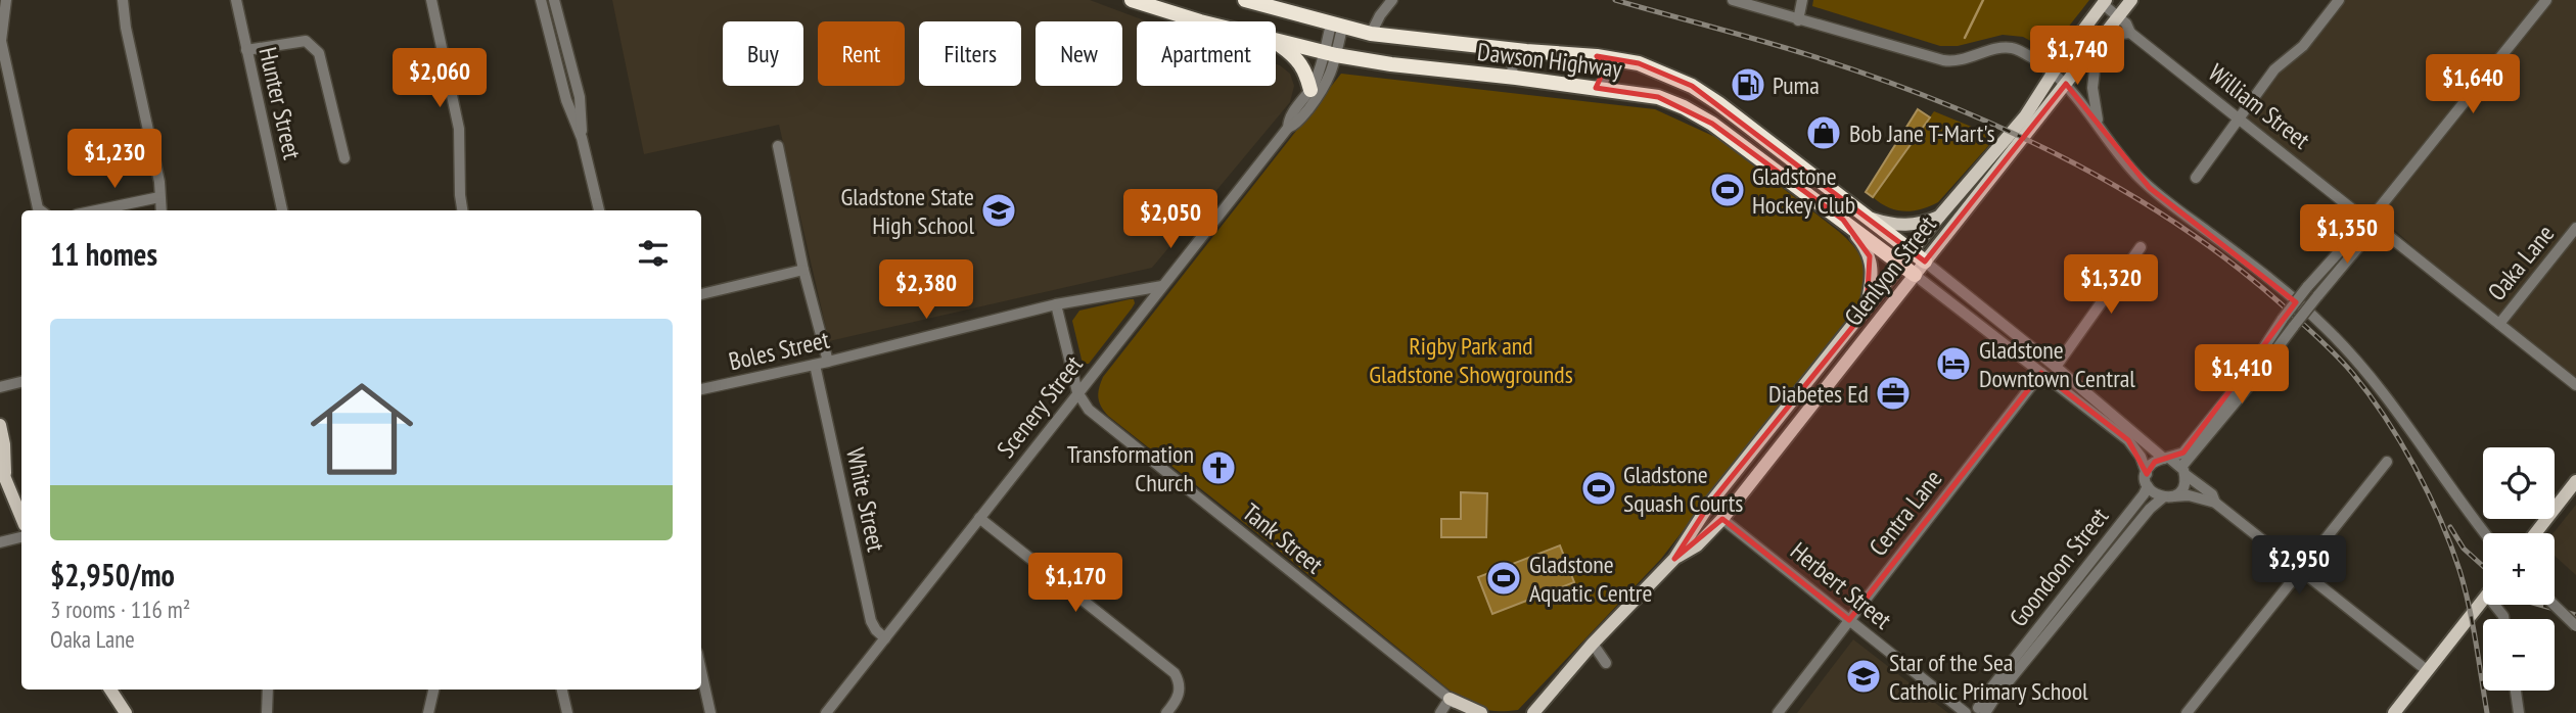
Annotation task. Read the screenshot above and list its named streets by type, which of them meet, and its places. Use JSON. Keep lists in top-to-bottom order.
{
  "streets": {
    "highway": ["Dawson Highway"],
    "main road": ["Glenlyon Street"],
    "street": [
      "Hunter Street",
      "William Street",
      "Oaka Lane",
      "Boles Street",
      "Scenery Street",
      "White Street",
      "Centra Lane",
      "Tank Street",
      "Goondoon Street",
      "Herbert Street"
    ]
  },
  "crossings": [
    ["Dawson Highway", "Glenlyon Street"],
    ["Dawson Highway", "Scenery Street"],
    ["William Street", "Glenlyon Street"],
    ["Glenlyon Street", "Herbert Street"],
    ["Boles Street", "Scenery Street"],
    ["Boles Street", "White Street"],
    ["Scenery Street", "White Street"],
    ["Scenery Street", "Tank Street"],
    ["Centra Lane", "Herbert Street"]
  ],
  "parks": ["Rigby Park and Gladstone Showgrounds"],
  "places": {
    "fuel station": ["Puma"],
    "shop": ["Bob Jane T-Mart's"],
    "sports": ["Gladstone Hockey Club", "Gladstone Squash Courts", "Gladstone Aquatic Centre"],
    "school or university": ["Gladstone State High School", "Star of the Sea Catholic Primary School"],
    "hotel": ["Gladstone Downtown Central"],
    "office": ["Diabetes Ed"],
    "church": ["Transformation Church"]
  },
  "page": {
    "chip": [
      "Buy",
      "Rent",
      "Filters",
      "New",
      "Apartment"
    ],
    "price": [
      "$1,740",
      "$2,060",
      "$1,640",
      "$1,230",
      "$2,050",
      "$1,350",
      "$1,320",
      "$2,380",
      "$1,410",
      "$2,950",
      "$1,170"
    ],
    "heading": "11 homes",
    "list": [
      {
        "name": "$2,950/mo",
        "note": "3 rooms · 116 m² · Oaka Lane"
      }
    ],
    "map_buttons": ["+", "−"]
  }
}
